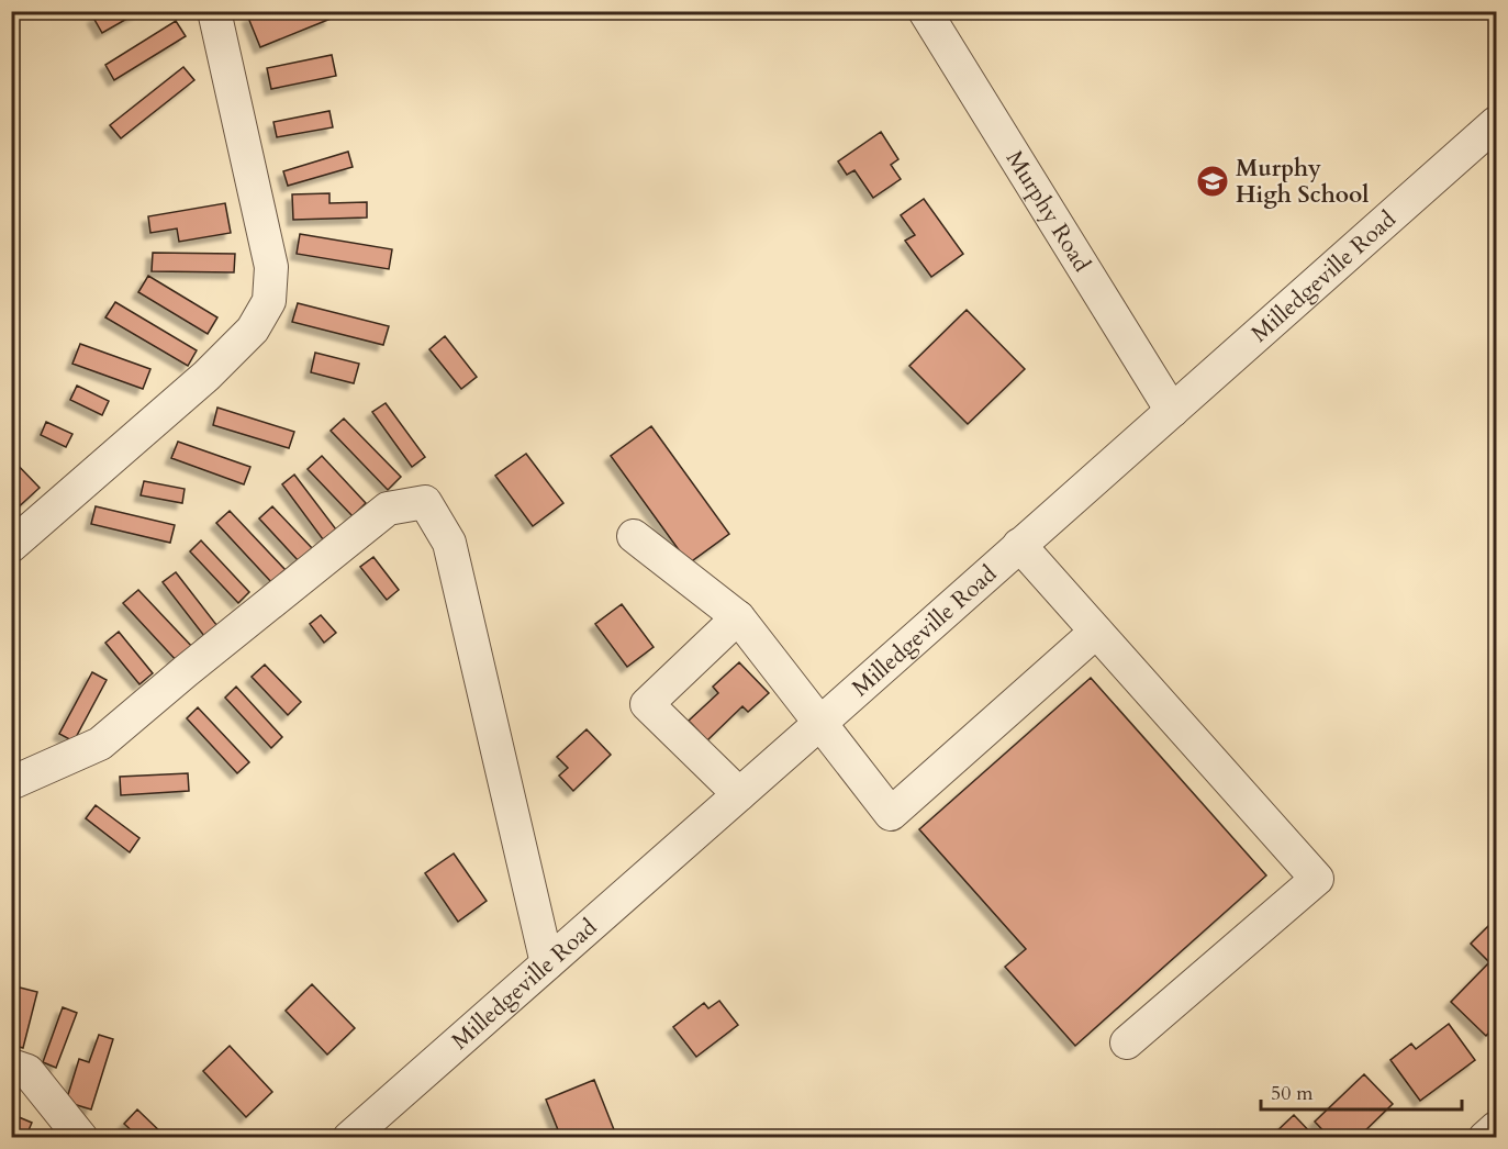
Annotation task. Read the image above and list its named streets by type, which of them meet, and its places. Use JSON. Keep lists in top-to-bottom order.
{
  "streets": {
    "street": ["Murphy Road", "Milledgeville Road"]
  },
  "crossings": [
    ["Murphy Road", "Milledgeville Road"]
  ],
  "places": {
    "school or university": ["Murphy High School"]
  },
  "scale_bar": "50 m"
}
